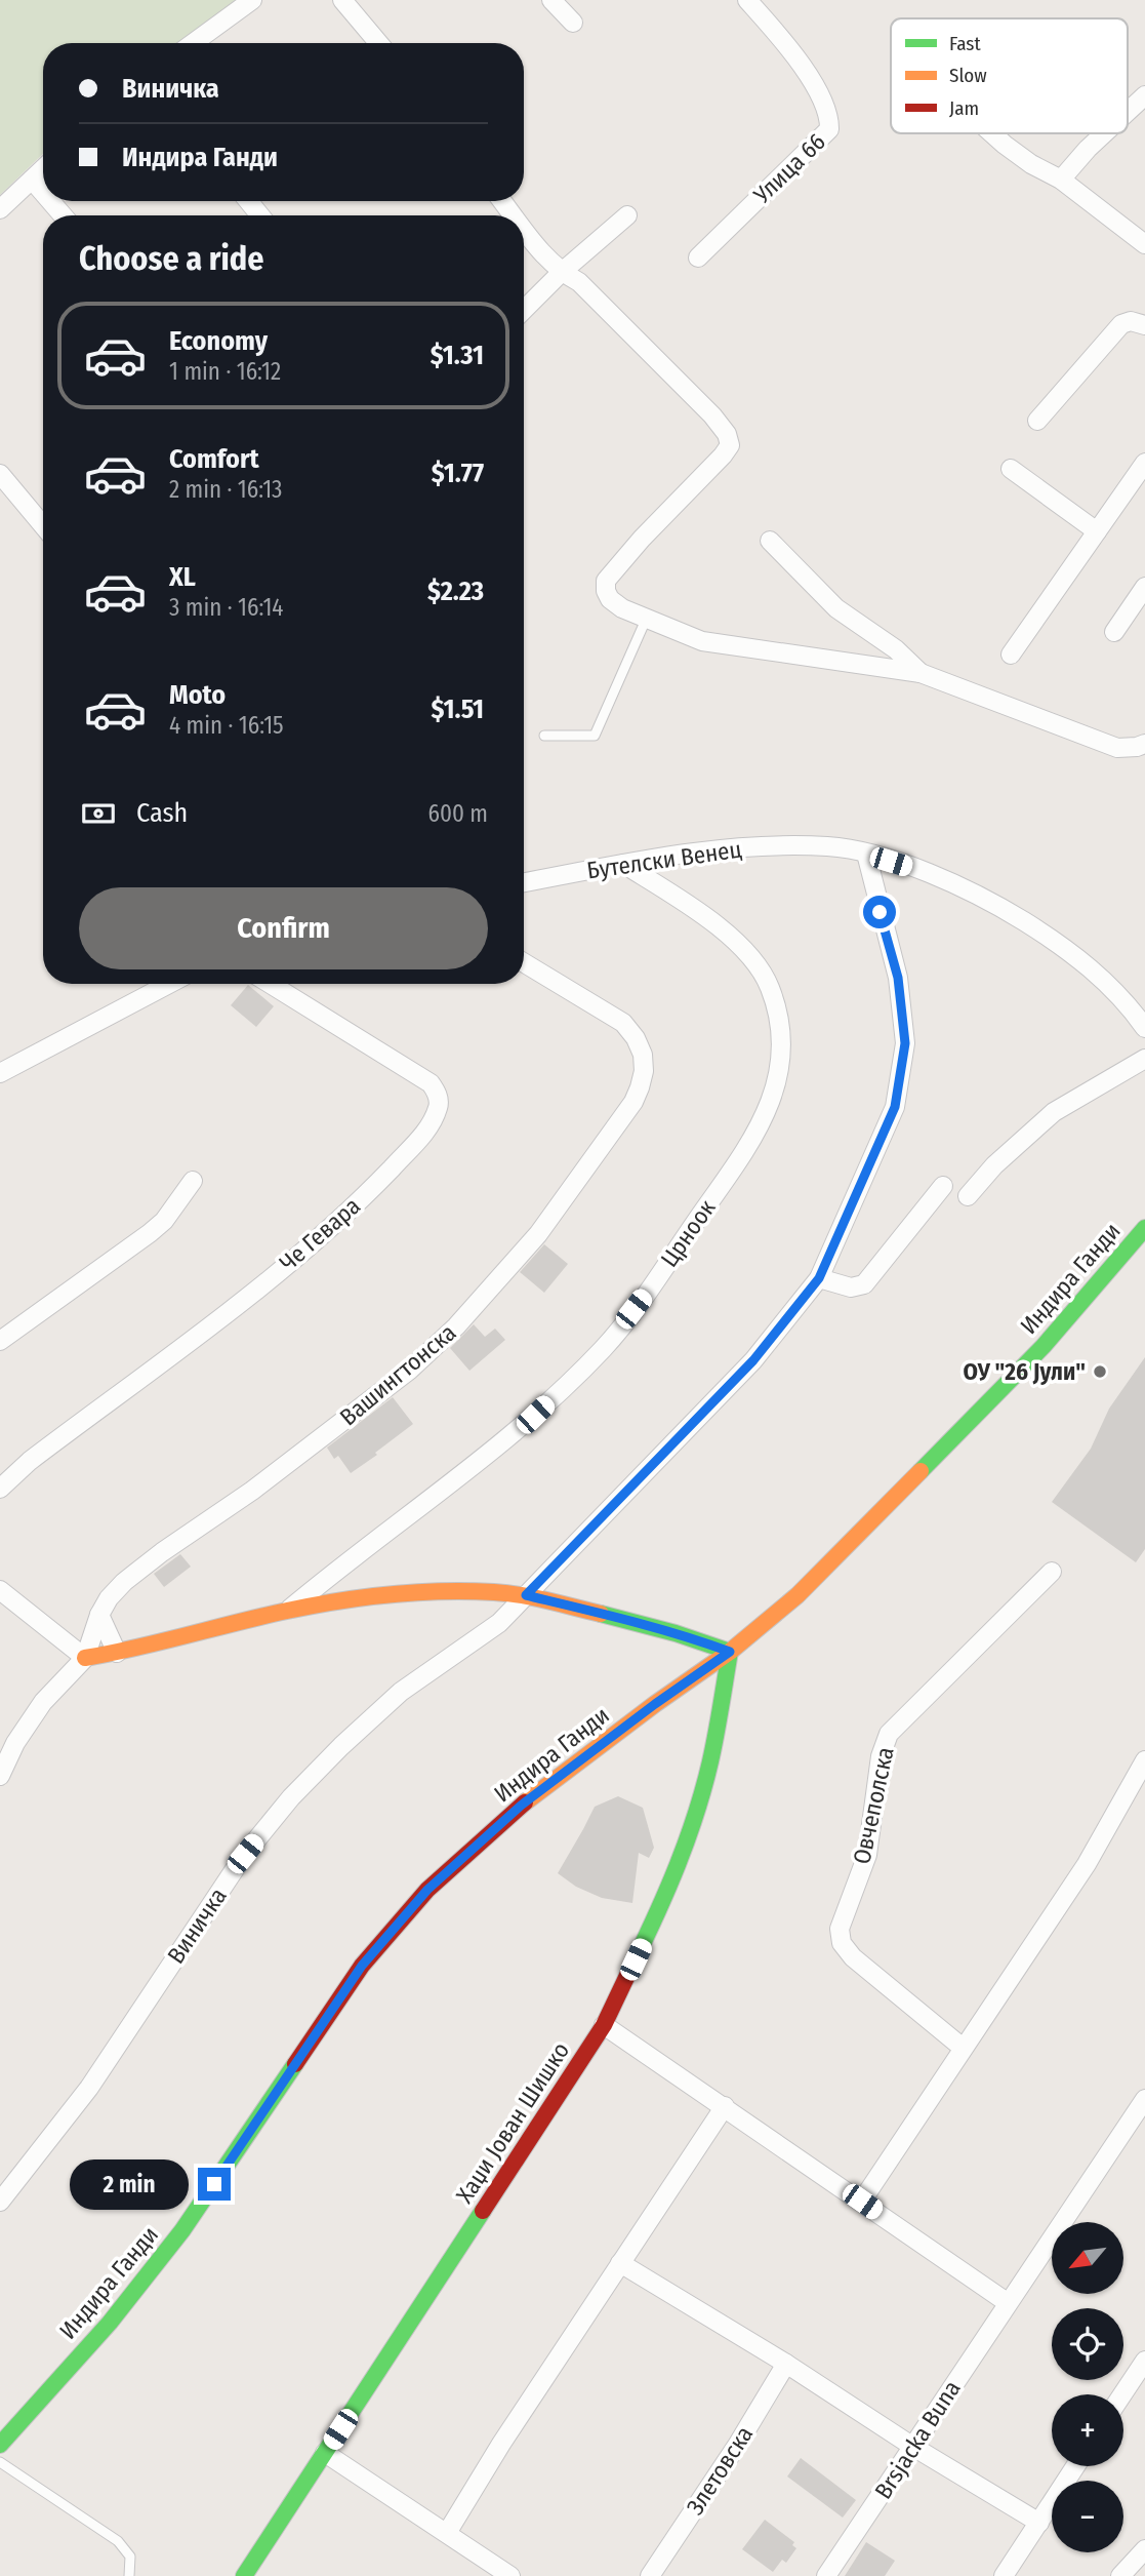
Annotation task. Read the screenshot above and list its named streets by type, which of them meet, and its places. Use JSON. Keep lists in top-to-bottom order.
{
  "streets": {
    "street": [
      "Улица 66",
      "Бутелски Венец",
      "Црноок",
      "Че Гевара",
      "Индира Ганди",
      "Вашингтонска",
      "Овчеполска",
      "Виничка",
      "Хаџи Јован Шишко",
      "Brsjacka Buna",
      "Злетовска"
    ]
  },
  "crossings": [
    ["Бутелски Венец", "Црноок"],
    ["Бутелски Венец", "Виничка"],
    ["Индира Ганди", "Хаџи Јован Шишко"]
  ],
  "places": ["ОУ \"26 Јули\""],
  "legend": ["Fast", "Slow", "Jam"],
  "north": "bottom left",
  "page": {
    "banner": ["Виничка", "Индира Ганди"],
    "heading": "Choose a ride",
    "list": [
      {
        "name": "Economy",
        "note": "1 min · 16:12",
        "value": "$1.31"
      },
      {
        "name": "Comfort",
        "note": "2 min · 16:13",
        "value": "$1.77"
      },
      {
        "name": "XL",
        "note": "3 min · 16:14",
        "value": "$2.23"
      },
      {
        "name": "Moto",
        "note": "4 min · 16:15",
        "value": "$1.51"
      }
    ],
    "pay": ["Cash", "600 m"],
    "buttons": "Confirm",
    "bubble": "2 min",
    "map_buttons": ["+", "−"]
  }
}
